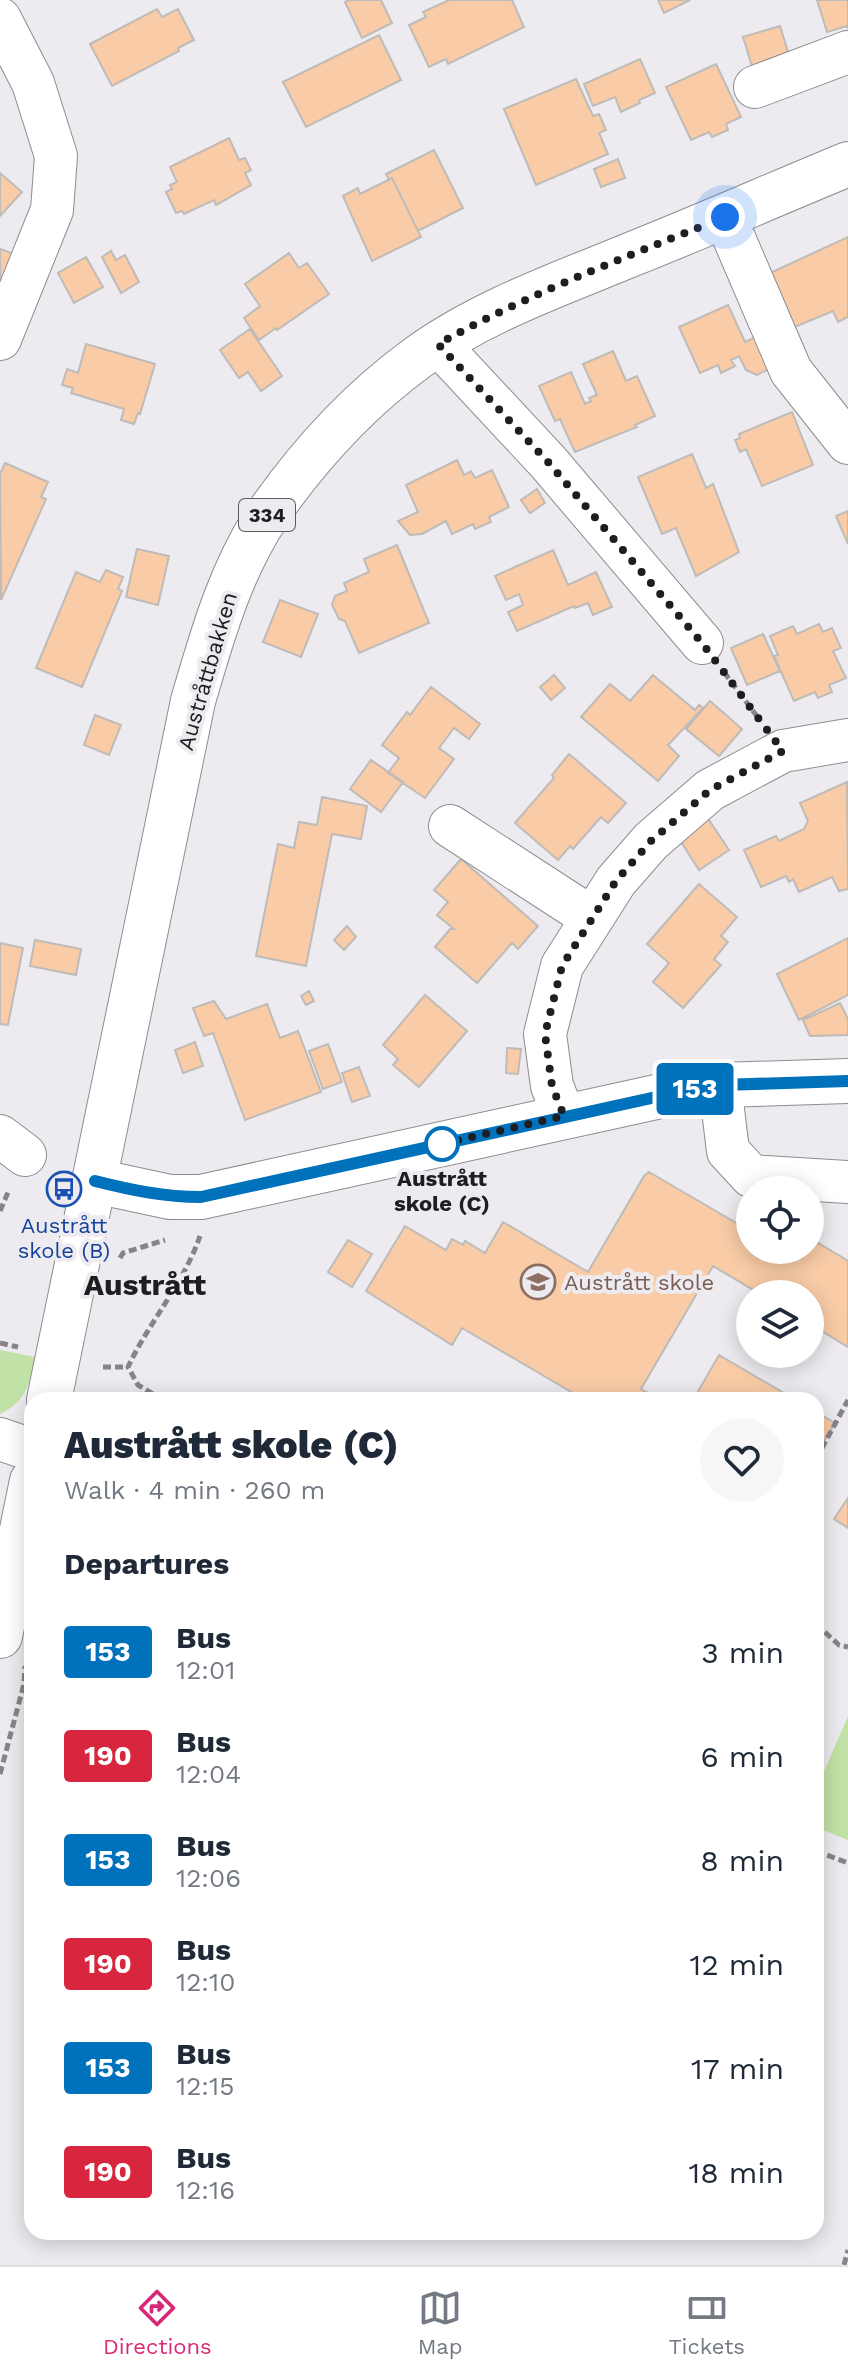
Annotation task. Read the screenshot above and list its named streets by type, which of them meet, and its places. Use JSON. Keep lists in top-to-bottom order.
{
  "streets": {
    "main road": ["334", "Austråttbakken"]
  },
  "crossings": [
    ["334", "Austråttbakken"]
  ],
  "districts": ["Austrått"],
  "places": {
    "other": ["Austrått skole (C)"],
    "bus stop": ["Austrått skole (B)"],
    "school or university": ["Austrått skole"]
  },
  "lines": ["bus line 153"],
  "page": {
    "on_map": "153",
    "heading": [
      ["Austrått skole (C)", "Walk · 4 min · 260 m"],
      "Departures"
    ],
    "list": [
      {
        "mark": "153",
        "name": "Bus",
        "note": "12:01",
        "value": "3 min"
      },
      {
        "mark": "190",
        "name": "Bus",
        "note": "12:04",
        "value": "6 min"
      },
      {
        "mark": "153",
        "name": "Bus",
        "note": "12:06",
        "value": "8 min"
      },
      {
        "mark": "190",
        "name": "Bus",
        "note": "12:10",
        "value": "12 min"
      },
      {
        "mark": "153",
        "name": "Bus",
        "note": "12:15",
        "value": "17 min"
      },
      {
        "mark": "190",
        "name": "Bus",
        "note": "12:16",
        "value": "18 min"
      }
    ],
    "tabs": ["Directions", "Map", "Tickets"]
  }
}
